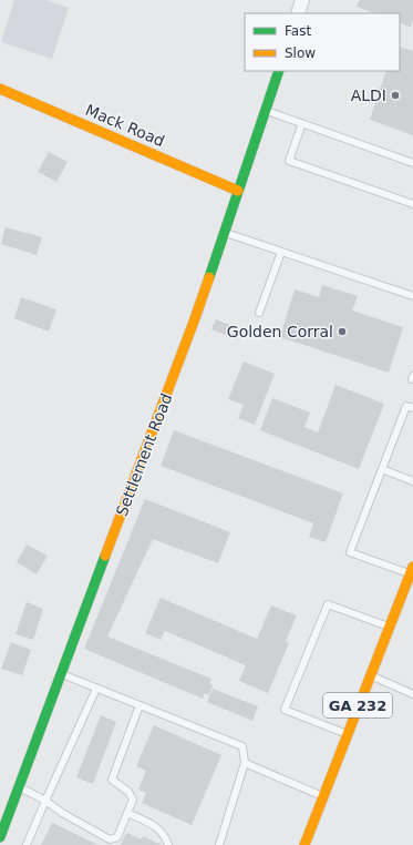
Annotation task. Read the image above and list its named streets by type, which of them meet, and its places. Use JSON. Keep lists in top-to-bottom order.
{
  "streets": {
    "street": ["Mack Road", "Settlement Road", "GA 232"]
  },
  "crossings": [
    ["Mack Road", "Settlement Road"]
  ],
  "places": ["ALDI", "Golden Corral"],
  "legend": ["Fast", "Slow"]
}
